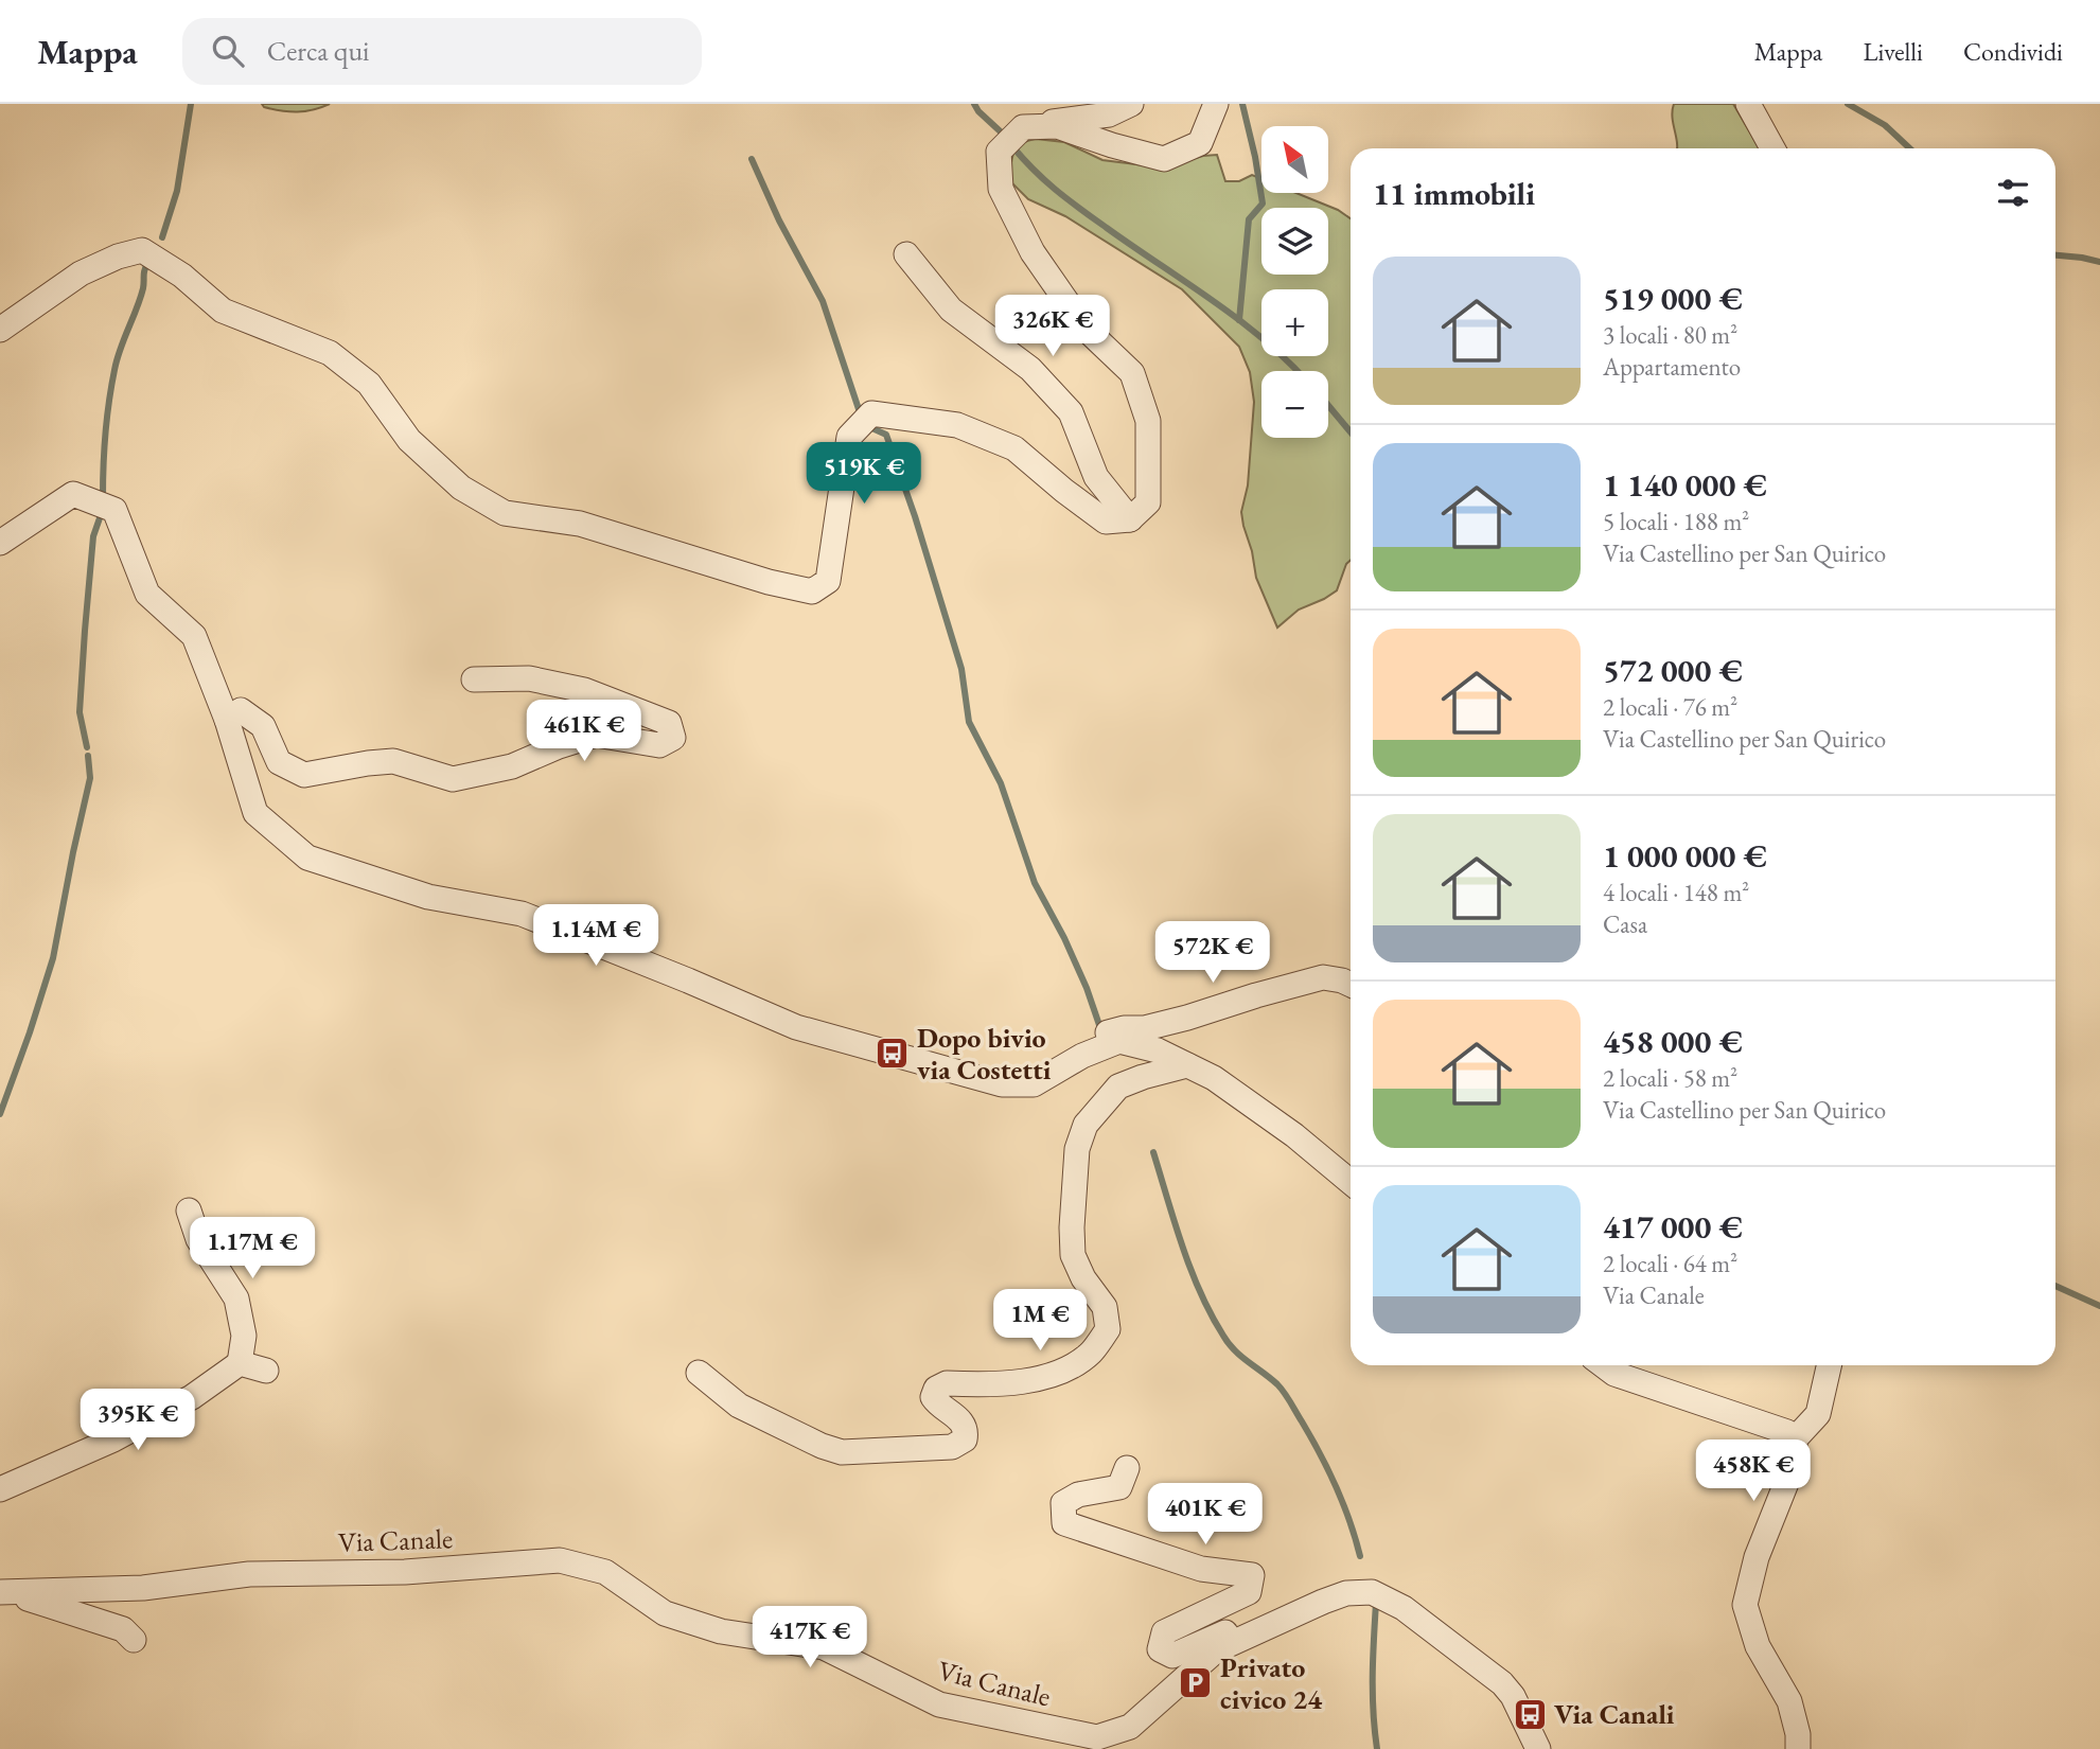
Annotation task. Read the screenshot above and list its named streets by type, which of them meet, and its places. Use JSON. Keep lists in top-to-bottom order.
{
  "streets": {
    "street": ["Via Canale"]
  },
  "places": {
    "bus stop": ["Dopo bivio via Costetti", "Via Canali"],
    "parking": ["Privato civico 24"]
  },
  "north": "top left",
  "page": {
    "header": "Mappa",
    "search": "Cerca qui",
    "nav": ["Mappa", "Livelli", "Condividi"],
    "map_buttons": ["+", "−"],
    "heading": "11 immobili",
    "list": [
      {
        "name": "519 000 €",
        "note": "3 locali · 80 m² · Appartamento"
      },
      {
        "name": "1 140 000 €",
        "note": "5 locali · 188 m² · Via Castellino per San Quirico"
      },
      {
        "name": "572 000 €",
        "note": "2 locali · 76 m² · Via Castellino per San Quirico"
      },
      {
        "name": "1 000 000 €",
        "note": "4 locali · 148 m² · Casa"
      },
      {
        "name": "458 000 €",
        "note": "2 locali · 58 m² · Via Castellino per San Quirico"
      },
      {
        "name": "417 000 €",
        "note": "2 locali · 64 m² · Via Canale"
      }
    ],
    "price": [
      "326K €",
      "519K €",
      "461K €",
      "1.14M €",
      "572K €",
      "1.17M €",
      "1M €",
      "395K €",
      "458K €",
      "401K €",
      "417K €"
    ]
  }
}
